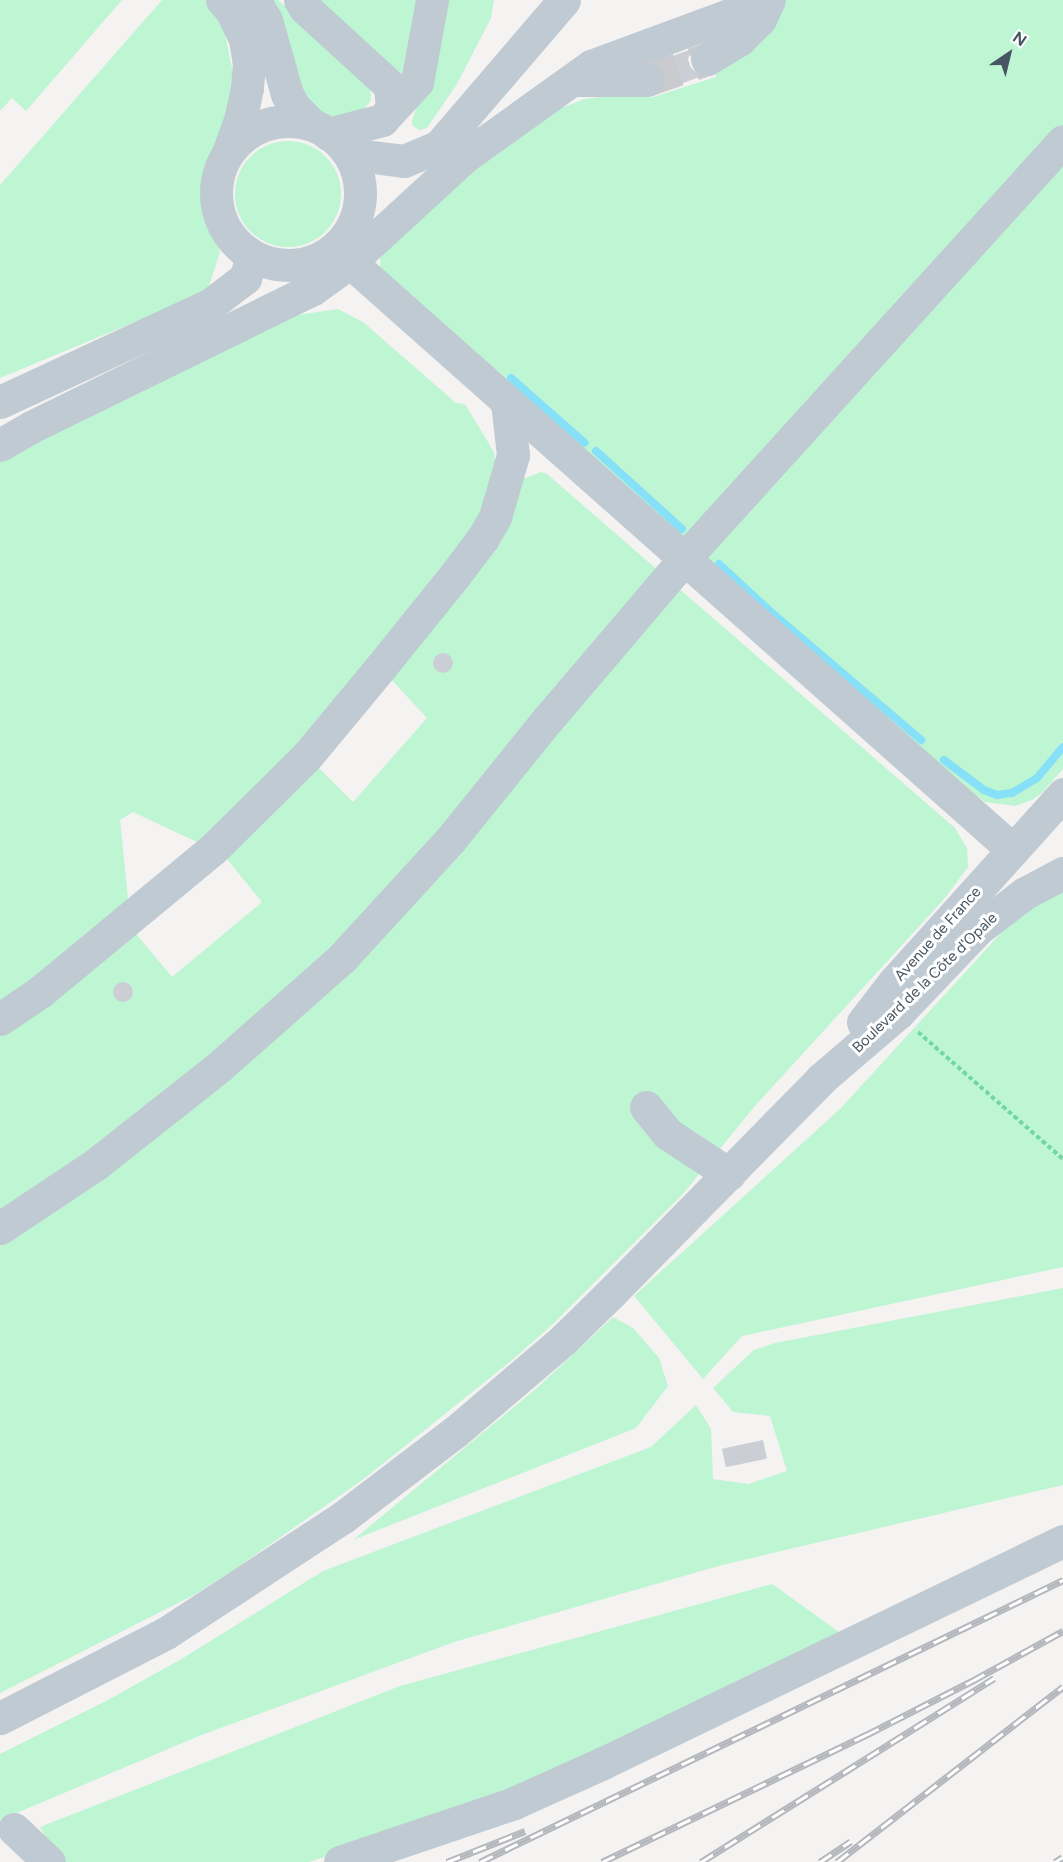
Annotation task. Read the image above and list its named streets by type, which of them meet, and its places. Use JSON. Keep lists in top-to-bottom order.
{
  "streets": {
    "lane": ["Avenue de France", "Boulevard de la Côte d'Opale"]
  },
  "crossings": [
    ["Avenue de France", "Boulevard de la Côte d'Opale"]
  ],
  "north": "top right"
}
